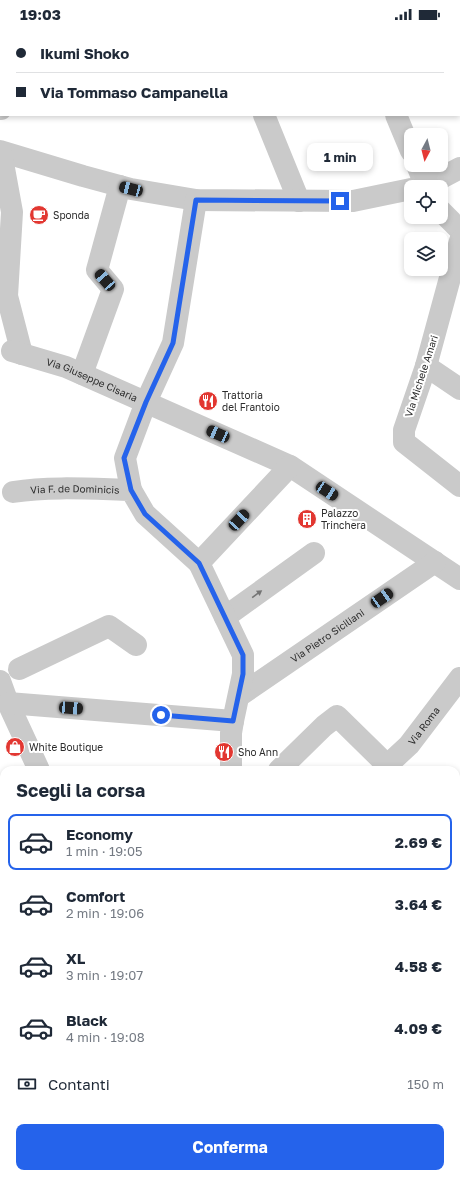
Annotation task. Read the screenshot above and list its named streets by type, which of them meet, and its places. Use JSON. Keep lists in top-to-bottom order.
{
  "streets": {
    "street": [
      "Via Michele Amari",
      "Via Giuseppe Cisaria",
      "Via F. de Dominicis",
      "Via Pietro Siciliani",
      "Via Roma"
    ]
  },
  "crossings": [
    ["Via Giuseppe Cisaria", "Via Pietro Siciliani"]
  ],
  "places": {
    "cafe": ["Sponda"],
    "restaurant": ["Trattoria del Frantoio", "Sho Ann"],
    "building": ["Palazzo Trinchera"],
    "shop": ["White Boutique"]
  },
  "north": "bottom",
  "page": {
    "status": "19:03",
    "banner": ["Ikumi Shoko", "Via Tommaso Campanella"],
    "bubble": "1 min",
    "heading": "Scegli la corsa",
    "list": [
      {
        "name": "Economy",
        "note": "1 min · 19:05",
        "value": "2.69 €"
      },
      {
        "name": "Comfort",
        "note": "2 min · 19:06",
        "value": "3.64 €"
      },
      {
        "name": "XL",
        "note": "3 min · 19:07",
        "value": "4.58 €"
      },
      {
        "name": "Black",
        "note": "4 min · 19:08",
        "value": "4.09 €"
      }
    ],
    "pay": ["Contanti", "150 m"],
    "buttons": "Conferma"
  }
}
